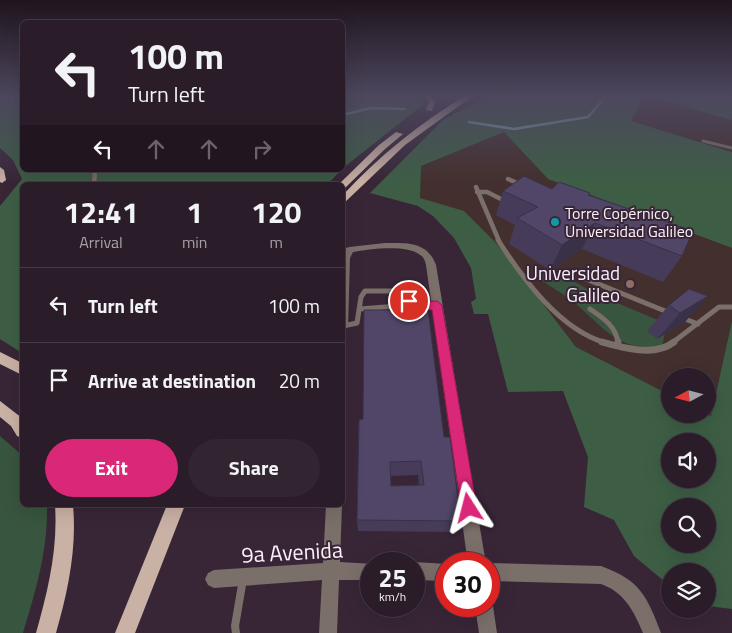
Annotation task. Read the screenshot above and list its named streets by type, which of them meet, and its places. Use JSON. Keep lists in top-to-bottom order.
{
  "streets": {
    "street": ["9a Avenida"]
  },
  "places": ["Torre Copérnico, Universidad Galileo", "Universidad Galileo"],
  "north": "left",
  "page": {
    "turn": ["100 m", "Turn left"],
    "eta": [
      "12:41",
      "Arrival",
      "1",
      "min",
      "120",
      "m"
    ],
    "list": [
      {
        "name": "Turn left",
        "value": "100 m"
      },
      {
        "name": "Arrive at destination",
        "value": "20 m"
      }
    ],
    "buttons": ["Exit", "Share"],
    "speed": "25 km/h",
    "limit": "30"
  }
}
